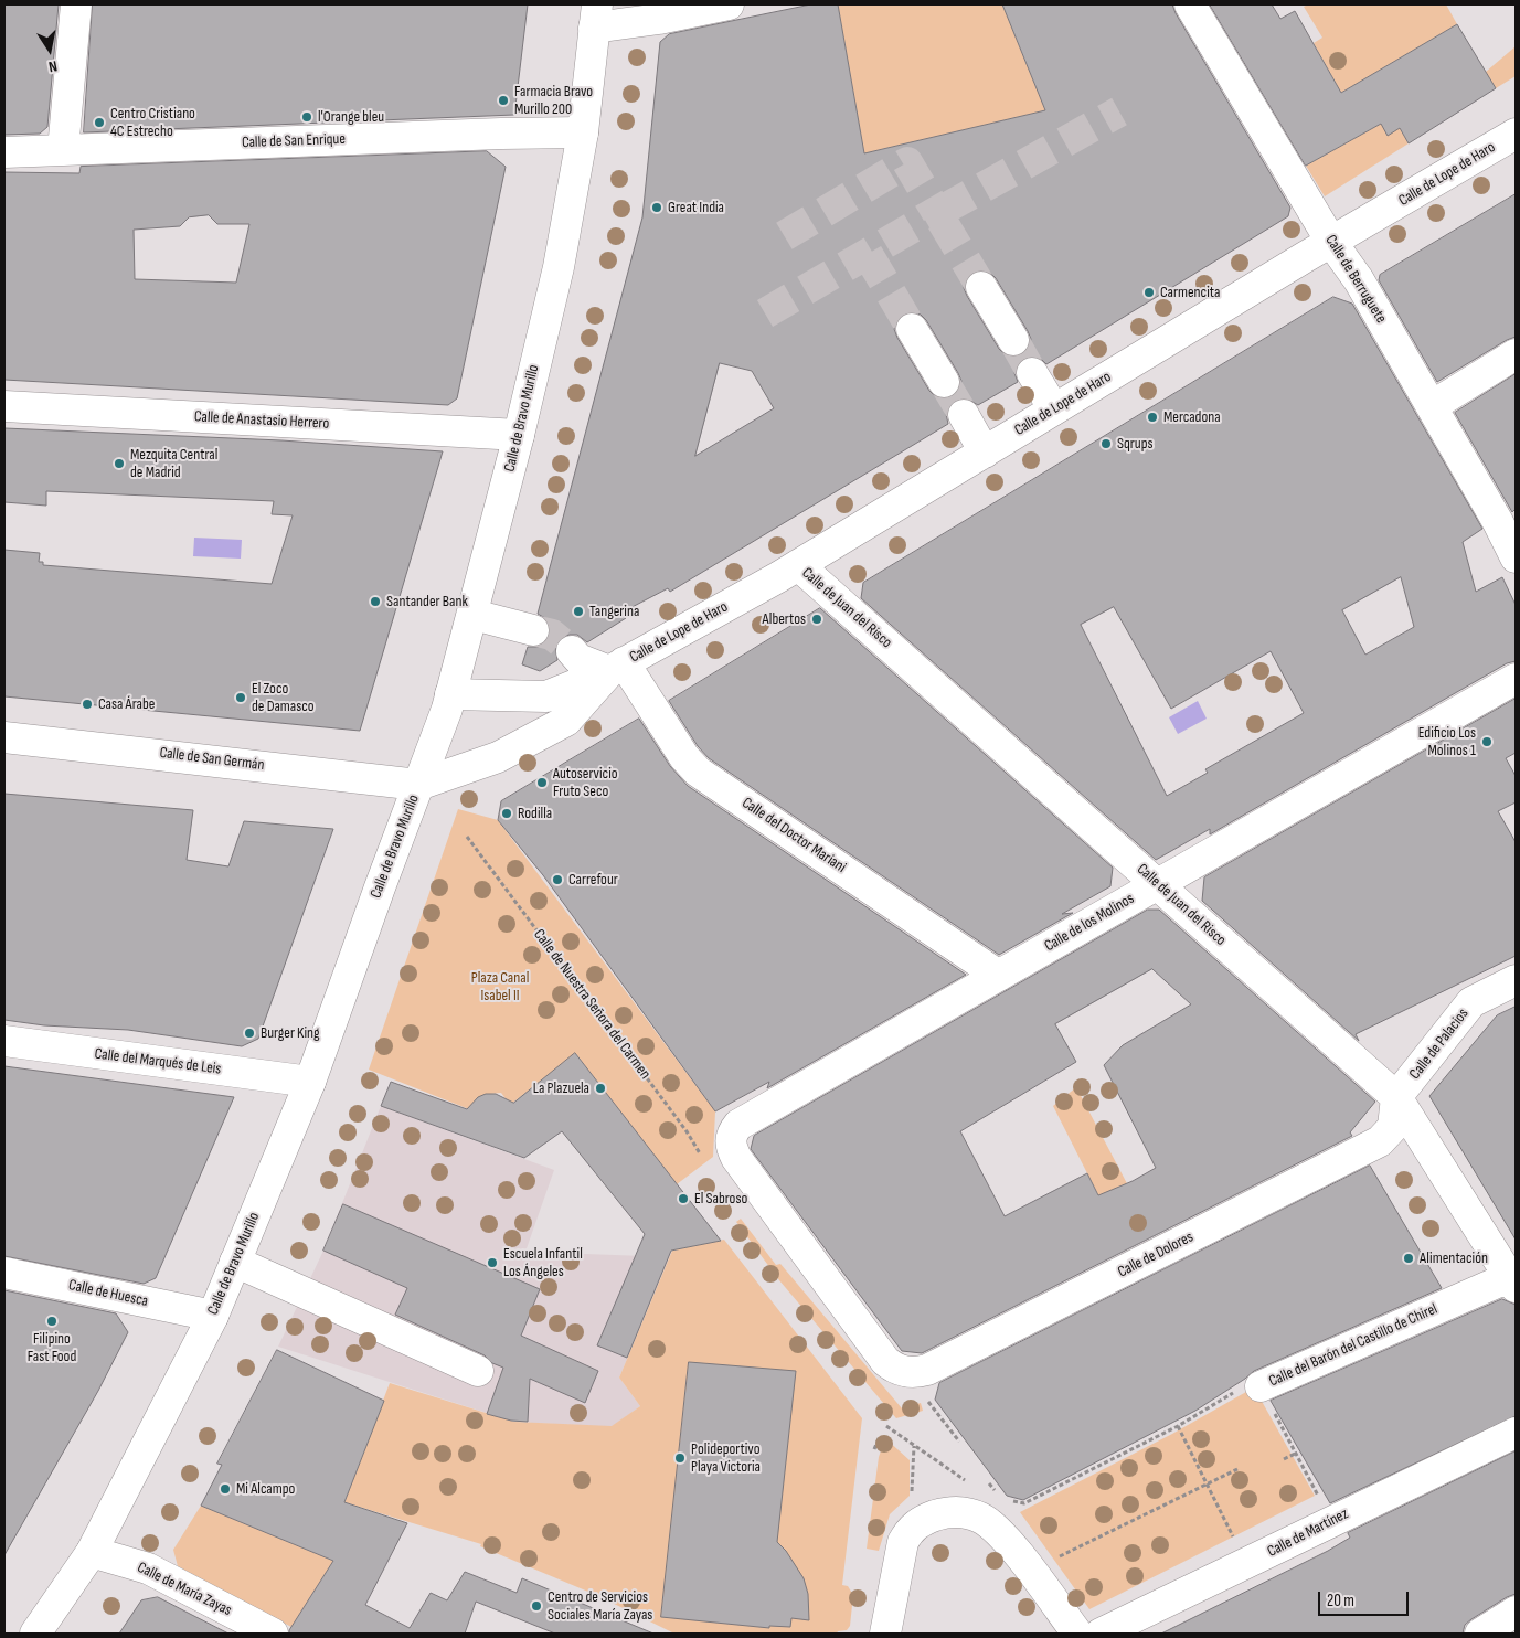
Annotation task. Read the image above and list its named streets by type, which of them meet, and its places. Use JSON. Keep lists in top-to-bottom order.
{
  "streets": {
    "street": [
      "Calle de San Enrique",
      "Calle de Lope de Haro",
      "Calle de Berruguete",
      "Calle de Bravo Murillo",
      "Calle de Anastasio Herrero",
      "Calle de Juan del Risco",
      "Calle de San Germán",
      "Calle del Doctor Mariani",
      "Calle de los Molinos",
      "Calle de Palacios",
      "Calle del Marqués de Leis",
      "Calle de Dolores",
      "Calle de Huesca",
      "Calle del Barón del Castillo de Chirel",
      "Calle de Martínez",
      "Calle de María Zayas"
    ],
    "path": ["Calle de Nuestra Señora del Carmen"]
  },
  "crossings": [
    ["Calle de San Enrique", "Calle de Bravo Murillo"],
    ["Calle de Lope de Haro", "Calle de Berruguete"],
    ["Calle de Lope de Haro", "Calle de Bravo Murillo"],
    ["Calle de Lope de Haro", "Calle de Juan del Risco"],
    ["Calle de Lope de Haro", "Calle de San Germán"],
    ["Calle de Lope de Haro", "Calle del Doctor Mariani"],
    ["Calle de Bravo Murillo", "Calle de Anastasio Herrero"],
    ["Calle de Bravo Murillo", "Calle de San Germán"],
    ["Calle de Bravo Murillo", "Calle del Marqués de Leis"],
    ["Calle de Bravo Murillo", "Calle de Huesca"],
    ["Calle de Bravo Murillo", "Calle de María Zayas"],
    ["Calle de Juan del Risco", "Calle de los Molinos"],
    ["Calle de Juan del Risco", "Calle de Palacios"],
    ["Calle de Juan del Risco", "Calle de Dolores"],
    ["Calle de Juan del Risco", "Calle del Barón del Castillo de Chirel"],
    ["Calle del Doctor Mariani", "Calle de los Molinos"],
    ["Calle de los Molinos", "Calle de Dolores"],
    ["Calle de Palacios", "Calle de Dolores"]
  ],
  "parks": ["Plaza Canal Isabel II"],
  "places": [
    "Farmacia Bravo Murillo 200",
    "l'Orange bleu",
    "Centro Cristiano 4C Estrecho",
    "Great India",
    "Carmencita",
    "Mercadona",
    "Sqrups",
    "Mezquita Central de Madrid",
    "Santander Bank",
    "Tangerina",
    "Albertos",
    "El Zoco de Damasco",
    "Casa Árabe",
    "Edificio Los Molinos 1",
    "Autoservicio Fruto Seco",
    "Rodilla",
    "Carrefour",
    "Burger King",
    "La Plazuela",
    "El Sabroso",
    "Alimentación",
    "Escuela Infantil Los Ángeles",
    "Filipino Fast Food",
    "Polideportivo Playa Victoria",
    "Mi Alcampo",
    "Centro de Servicios Sociales María Zayas"
  ],
  "scale_bar": "20 m",
  "north": "bottom"
}
